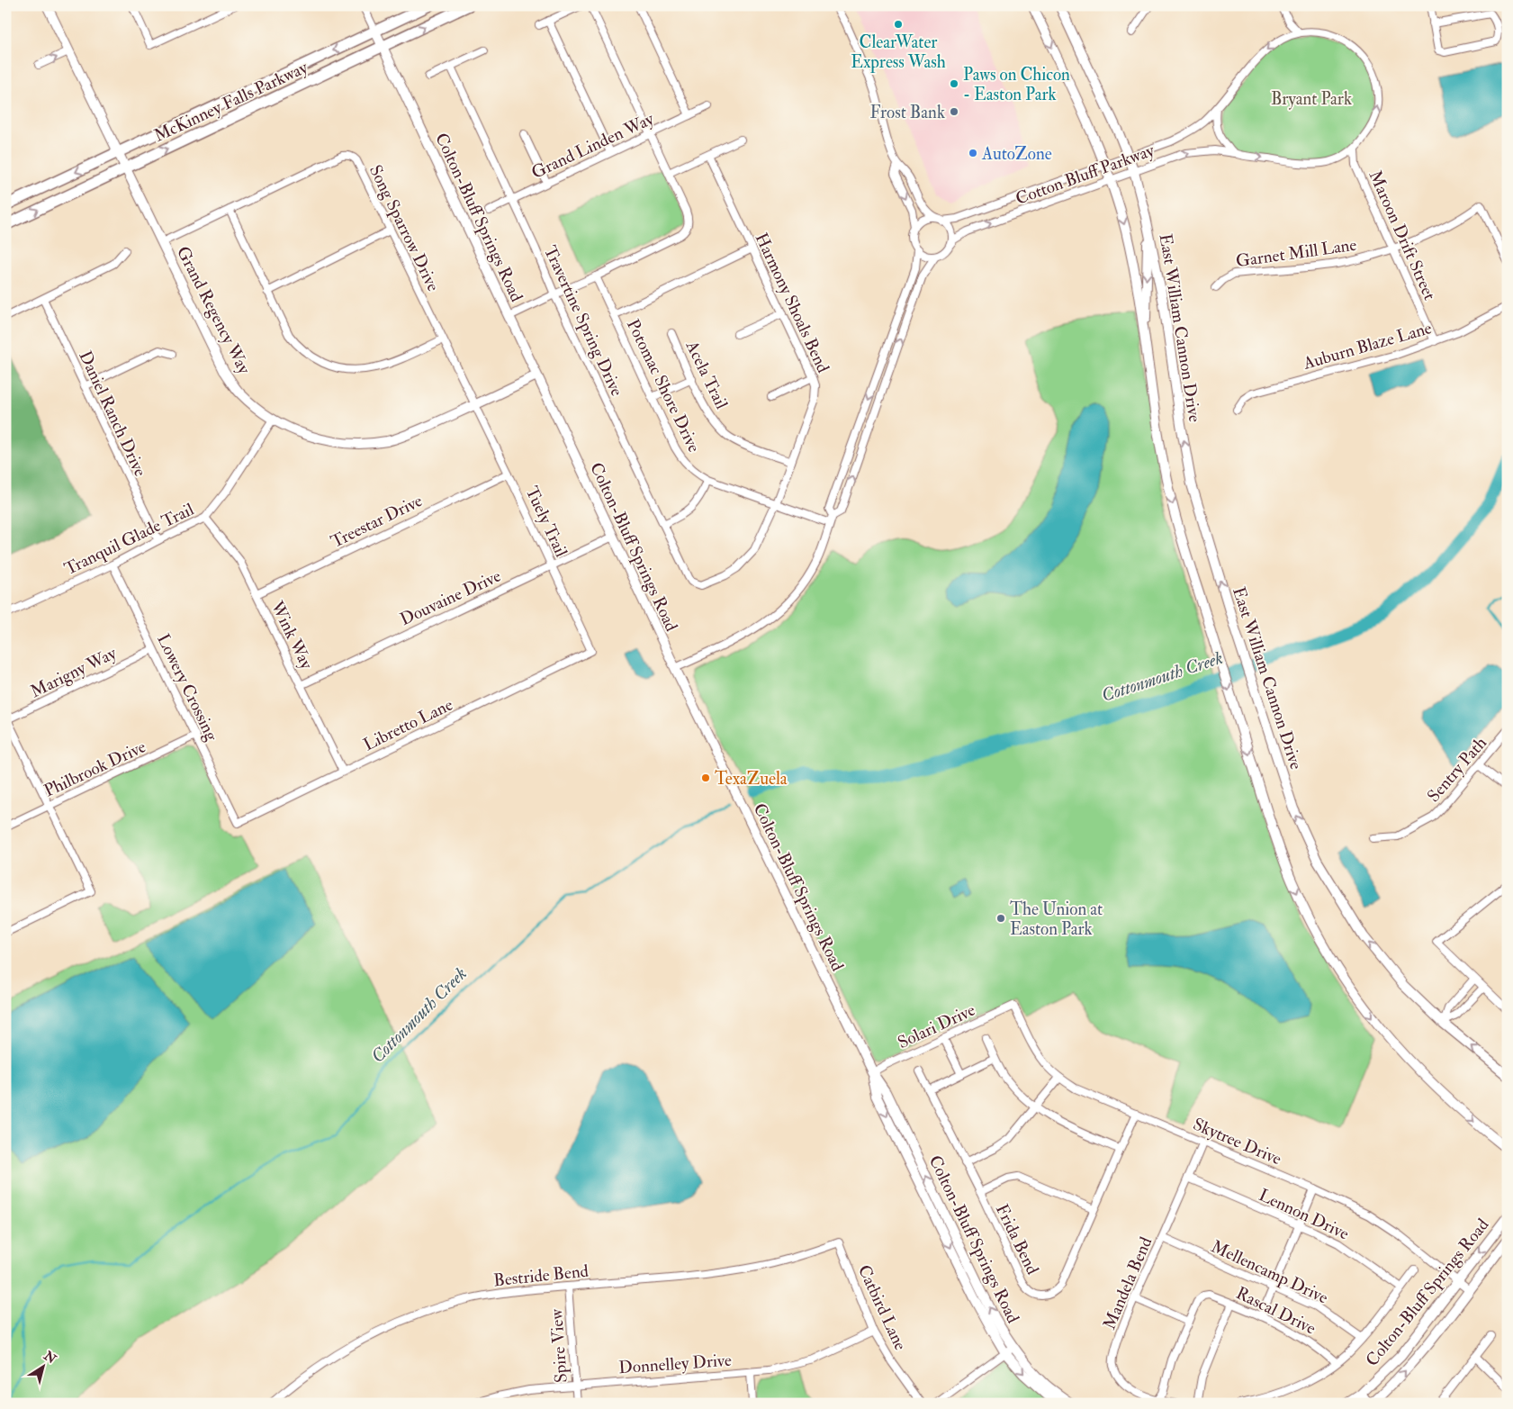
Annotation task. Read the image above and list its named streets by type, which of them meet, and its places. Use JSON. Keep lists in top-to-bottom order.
{
  "streets": {
    "main road": ["McKinney Falls Parkway"],
    "street": [
      "Grand Linden Way",
      "Cotton Bluff Parkway",
      "Colton-Bluff Springs Road",
      "Song Sparrow Drive",
      "Maroon Drift Street",
      "Garnet Mill Lane",
      "Harmony Shoals Bend",
      "Grand Regency Way",
      "Travertine Spring Drive",
      "East William Cannon Drive",
      "Auburn Blaze Lane",
      "Acela Trail",
      "Potomac Shore Drive",
      "Daniel Ranch Drive",
      "Treestar Drive",
      "Tuely Trail",
      "Tranquil Glade Trail",
      "Douvaine Drive",
      "Wink Way",
      "Marigny Way",
      "Lowery Crossing",
      "Libretto Lane",
      "Philbrook Drive",
      "Sentry Path",
      "Solari Drive",
      "Skytree Drive",
      "Lennon Drive",
      "Frida Bend",
      "Mellencamp Drive",
      "Bestride Bend",
      "Mandela Bend",
      "Catbird Lane",
      "Rascal Drive",
      "Spire View",
      "Donnelley Drive"
    ]
  },
  "crossings": [
    ["McKinney Falls Parkway", "Colton-Bluff Springs Road"],
    ["McKinney Falls Parkway", "Grand Regency Way"],
    ["Grand Linden Way", "Travertine Spring Drive"],
    ["Cotton Bluff Parkway", "East William Cannon Drive"],
    ["Colton-Bluff Springs Road", "Grand Regency Way"],
    ["Colton-Bluff Springs Road", "Douvaine Drive"],
    ["Colton-Bluff Springs Road", "Solari Drive"],
    ["Colton-Bluff Springs Road", "Skytree Drive"],
    ["Song Sparrow Drive", "Grand Regency Way"],
    ["Song Sparrow Drive", "Tuely Trail"],
    ["Maroon Drift Street", "Garnet Mill Lane"],
    ["Maroon Drift Street", "Auburn Blaze Lane"],
    ["Harmony Shoals Bend", "Travertine Spring Drive"],
    ["Harmony Shoals Bend", "Acela Trail"],
    ["Harmony Shoals Bend", "Potomac Shore Drive"],
    ["Grand Regency Way", "Tuely Trail"],
    ["Grand Regency Way", "Tranquil Glade Trail"],
    ["Daniel Ranch Drive", "Tranquil Glade Trail"],
    ["Treestar Drive", "Tuely Trail"],
    ["Treestar Drive", "Wink Way"],
    ["Tuely Trail", "Douvaine Drive"],
    ["Tuely Trail", "Libretto Lane"],
    ["Tranquil Glade Trail", "Wink Way"],
    ["Tranquil Glade Trail", "Lowery Crossing"],
    ["Douvaine Drive", "Wink Way"],
    ["Wink Way", "Libretto Lane"],
    ["Marigny Way", "Lowery Crossing"],
    ["Lowery Crossing", "Libretto Lane"],
    ["Lowery Crossing", "Philbrook Drive"],
    ["Solari Drive", "Skytree Drive"],
    ["Skytree Drive", "Frida Bend"],
    ["Skytree Drive", "Mandela Bend"],
    ["Lennon Drive", "Mandela Bend"],
    ["Mellencamp Drive", "Mandela Bend"],
    ["Bestride Bend", "Catbird Lane"],
    ["Bestride Bend", "Spire View"],
    ["Catbird Lane", "Donnelley Drive"],
    ["Spire View", "Donnelley Drive"]
  ],
  "water": ["Cottonmouth Creek"],
  "parks": ["Bryant Park"],
  "places": [
    "ClearWater Express Wash",
    "Paws on Chicon - Easton Park",
    "Frost Bank",
    "AutoZone",
    "TexaZuela",
    "The Union at Easton Park"
  ],
  "north": "top right"
}
